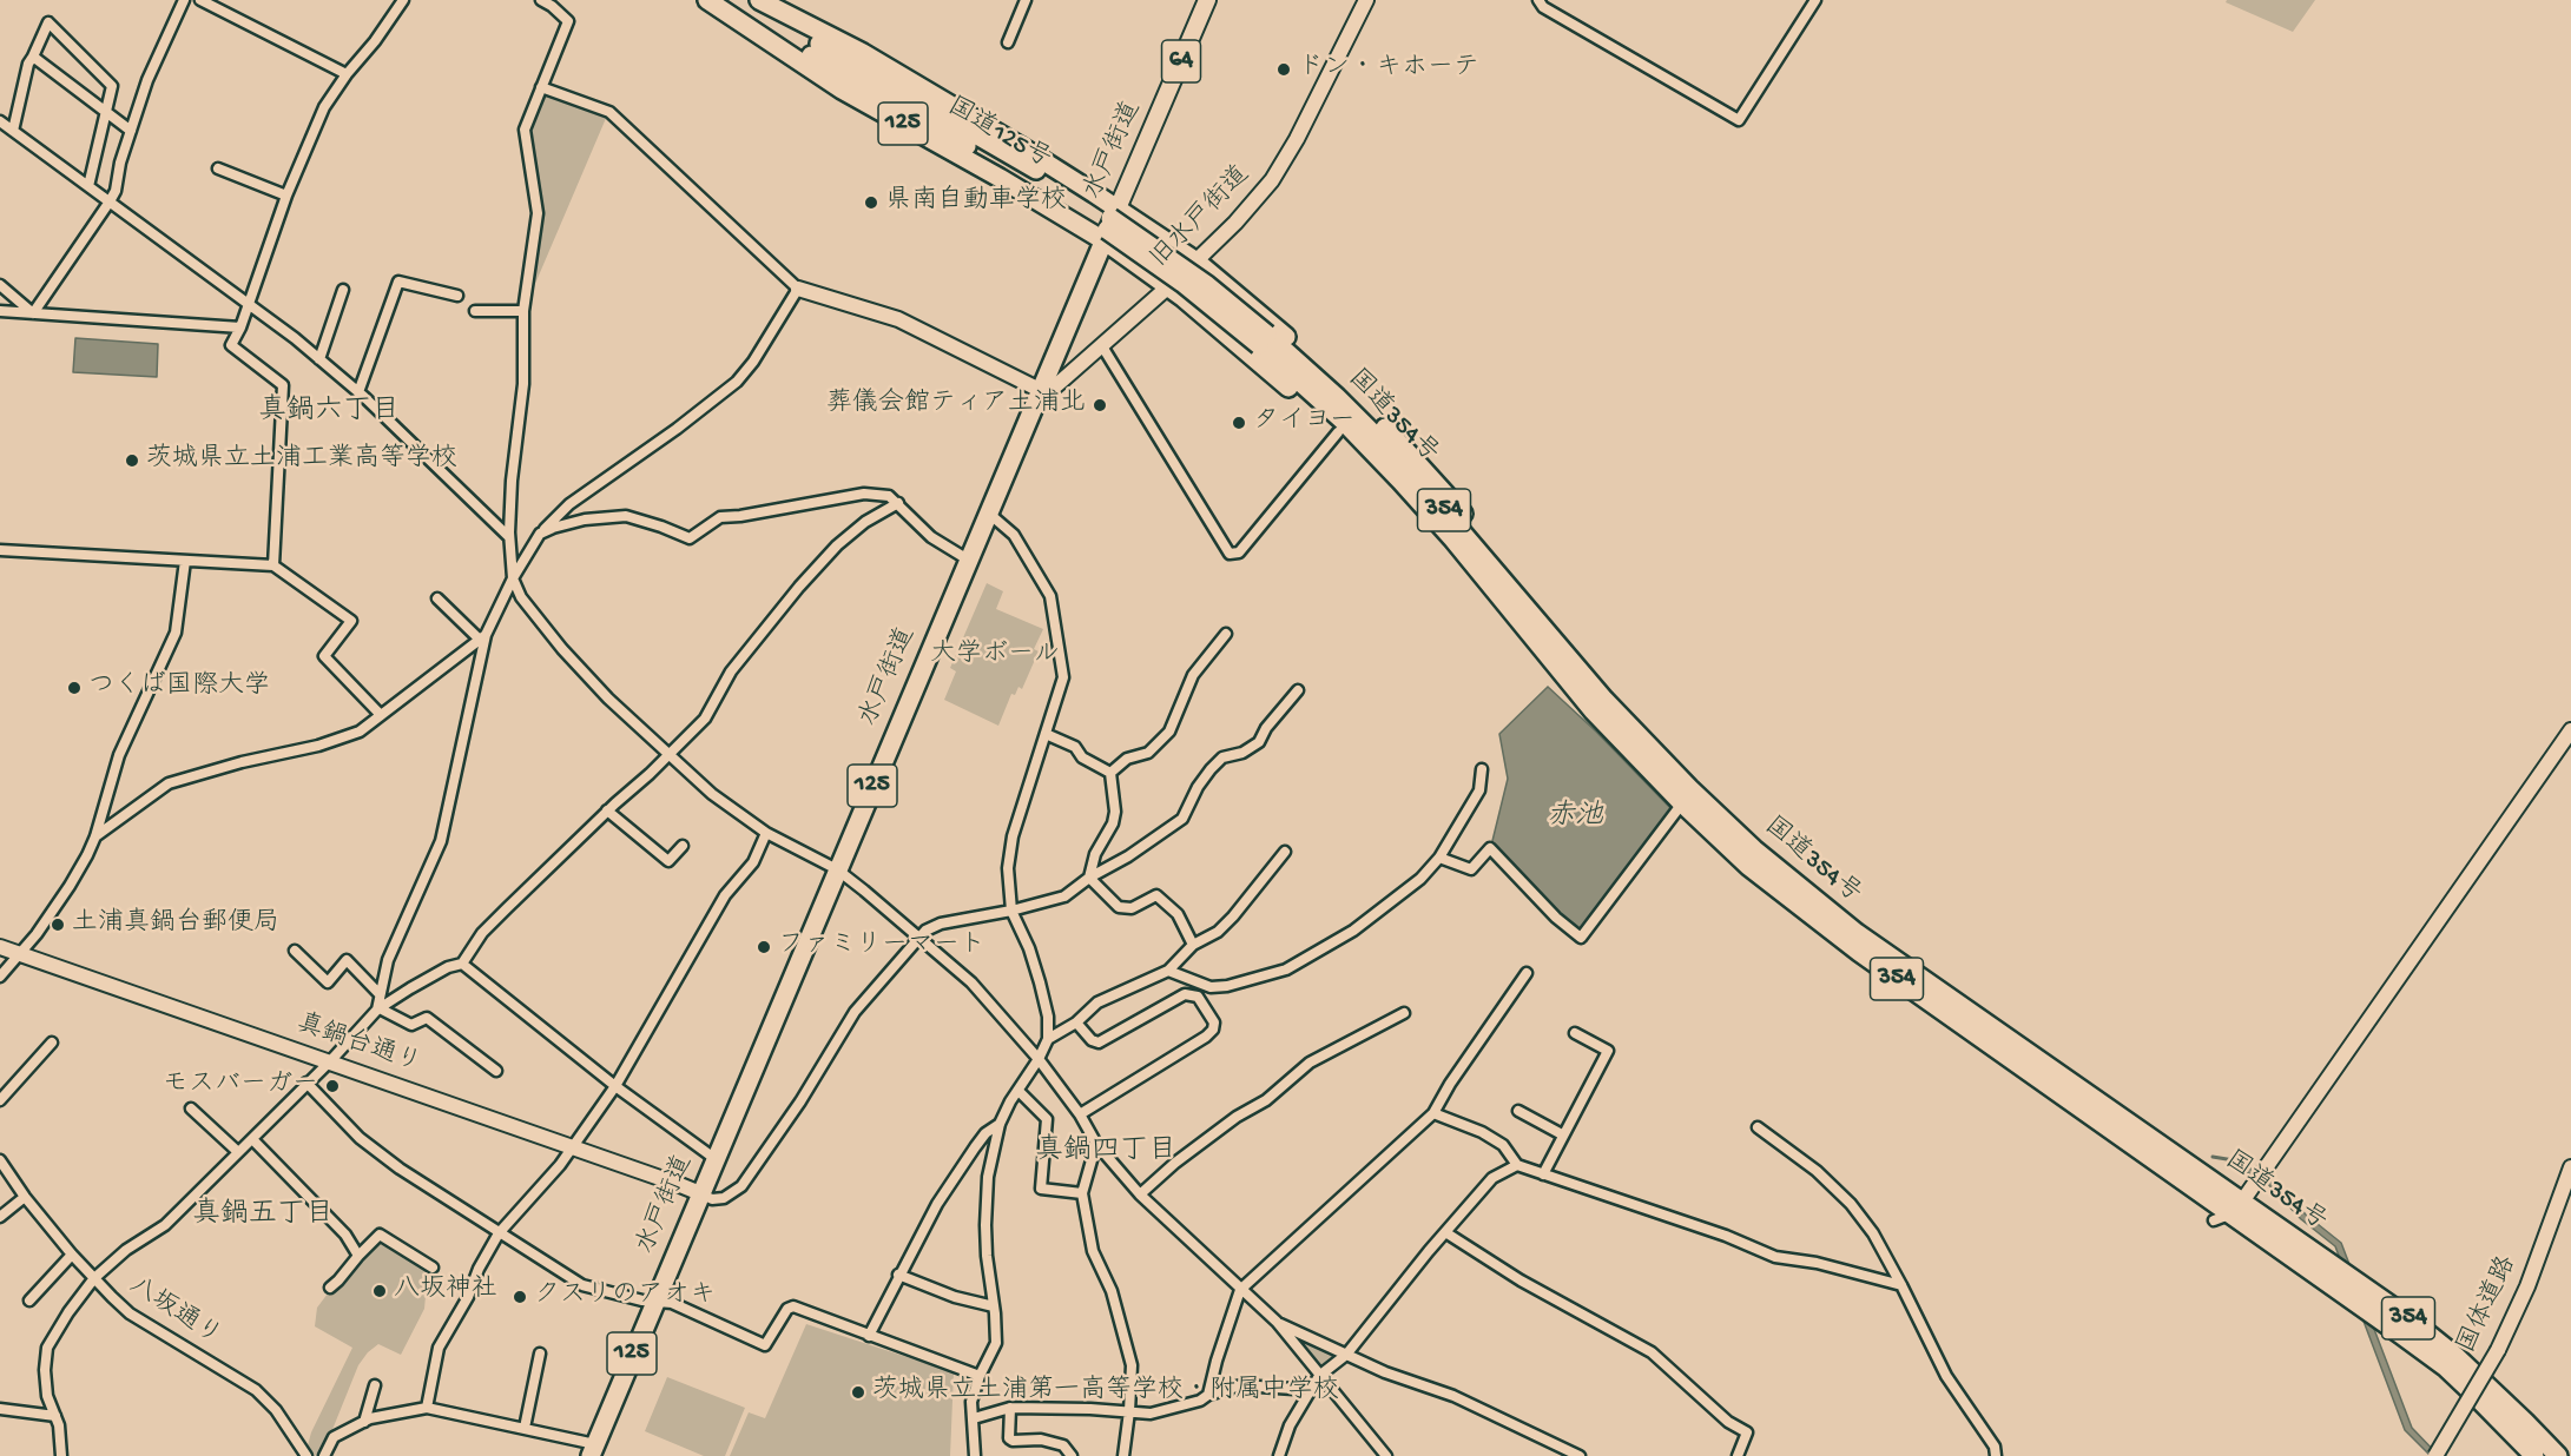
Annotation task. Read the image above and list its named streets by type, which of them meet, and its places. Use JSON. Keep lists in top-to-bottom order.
{
  "streets": {
    "highway": [
      "125",
      "国道125号",
      "水戸街道",
      "国道354号",
      "354"
    ],
    "main road": ["64"],
    "street": [
      "旧水戸街道",
      "真鍋台通り",
      "国体道路",
      "八坂通り"
    ]
  },
  "crossings": [
    ["125", "国道125号"],
    ["125", "水戸街道"],
    ["125", "国道354号"],
    ["国道125号", "水戸街道"],
    ["国道125号", "国道354号"],
    ["水戸街道", "旧水戸街道"],
    ["水戸街道", "国道354号"],
    ["水戸街道", "真鍋台通り"]
  ],
  "districts": ["真鍋六丁目", "真鍋四丁目", "真鍋五丁目"],
  "water": ["赤池"],
  "parks": ["大学ボール"],
  "places": [
    "ドン・キホーテ",
    "県南自動車学校",
    "葬儀会館ティア土浦北",
    "タイヨー",
    "茨城県立土浦工業高等学校",
    "つくば国際大学",
    "土浦真鍋台郵便局",
    "ファミリーマート",
    "モスバーガー",
    "八坂神社",
    "クスリのアオキ",
    "茨城県立土浦第一高等学校・附属中学校"
  ]
}
